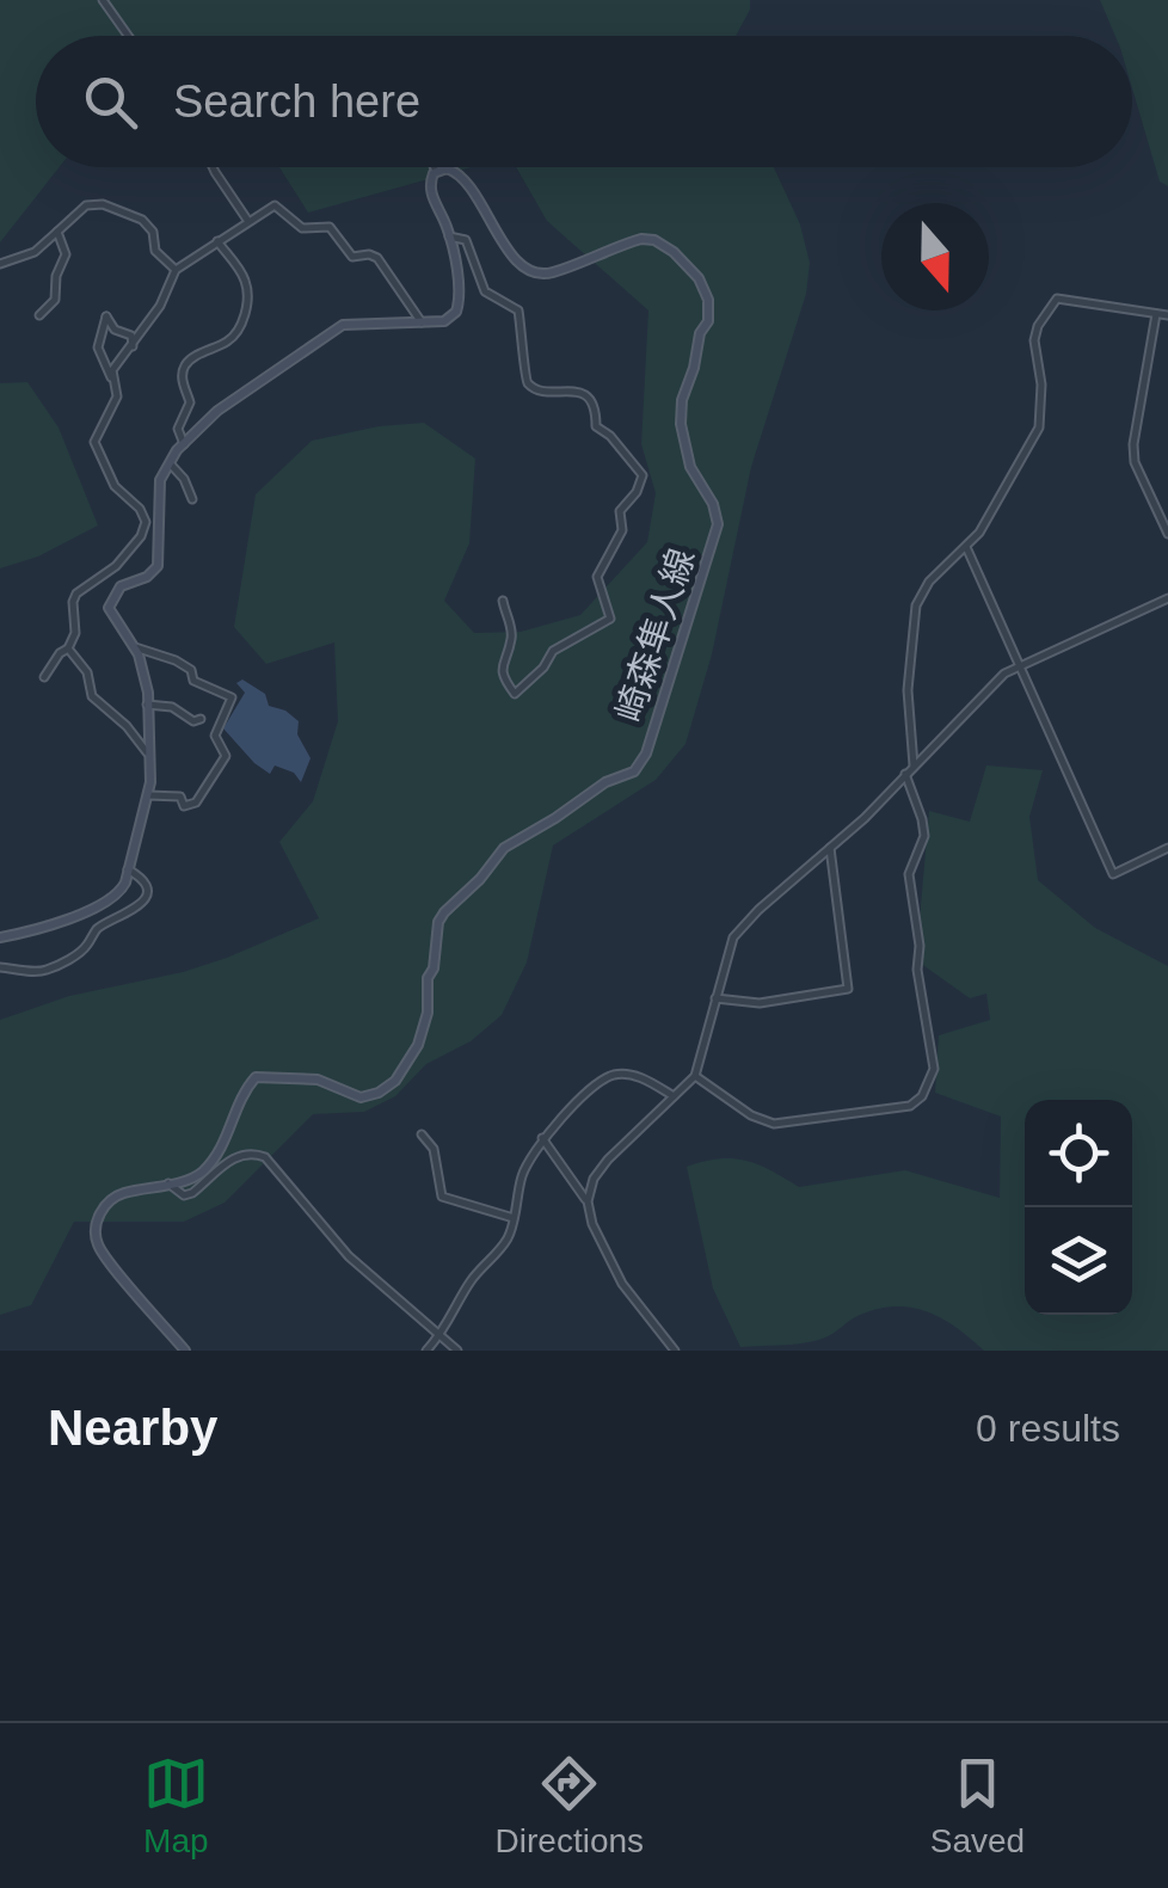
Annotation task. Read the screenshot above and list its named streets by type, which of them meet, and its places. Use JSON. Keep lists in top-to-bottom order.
{
  "streets": {
    "main road": ["崎森隼人線"]
  },
  "north": "bottom",
  "page": {
    "search": "Search here",
    "heading": ["Nearby", "0 results"],
    "nav": ["Map", "Directions", "Saved"]
  }
}
